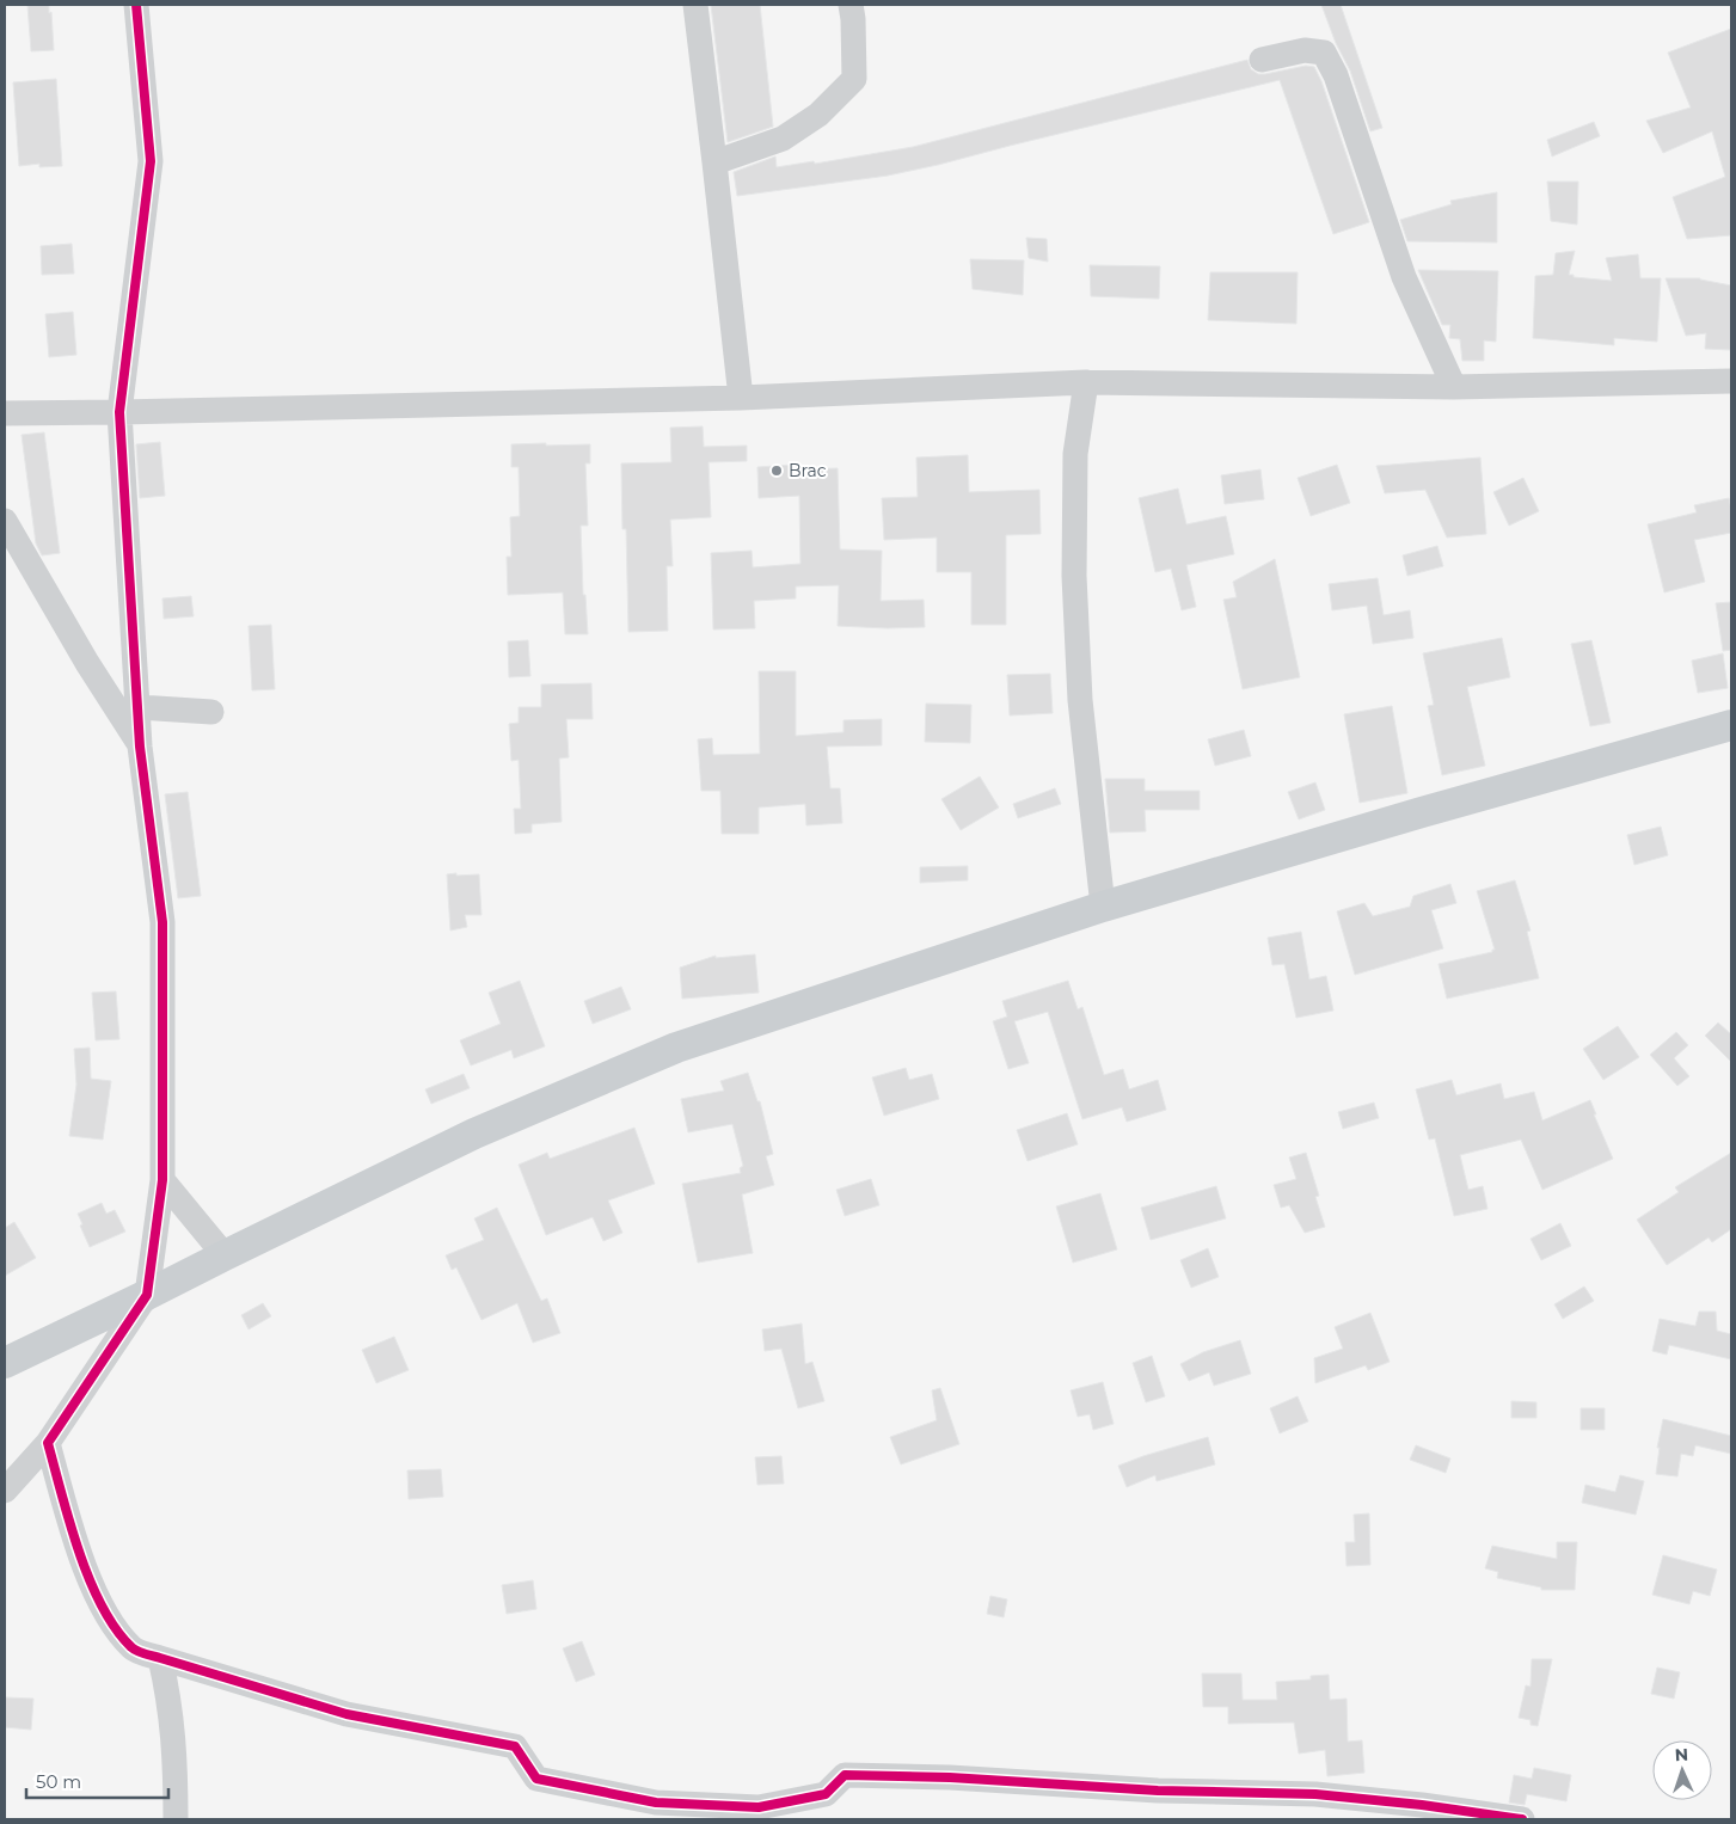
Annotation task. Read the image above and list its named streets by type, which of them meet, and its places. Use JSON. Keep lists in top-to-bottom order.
{
  "places": ["Brac"],
  "scale_bar": "50 m",
  "north": "top"
}
